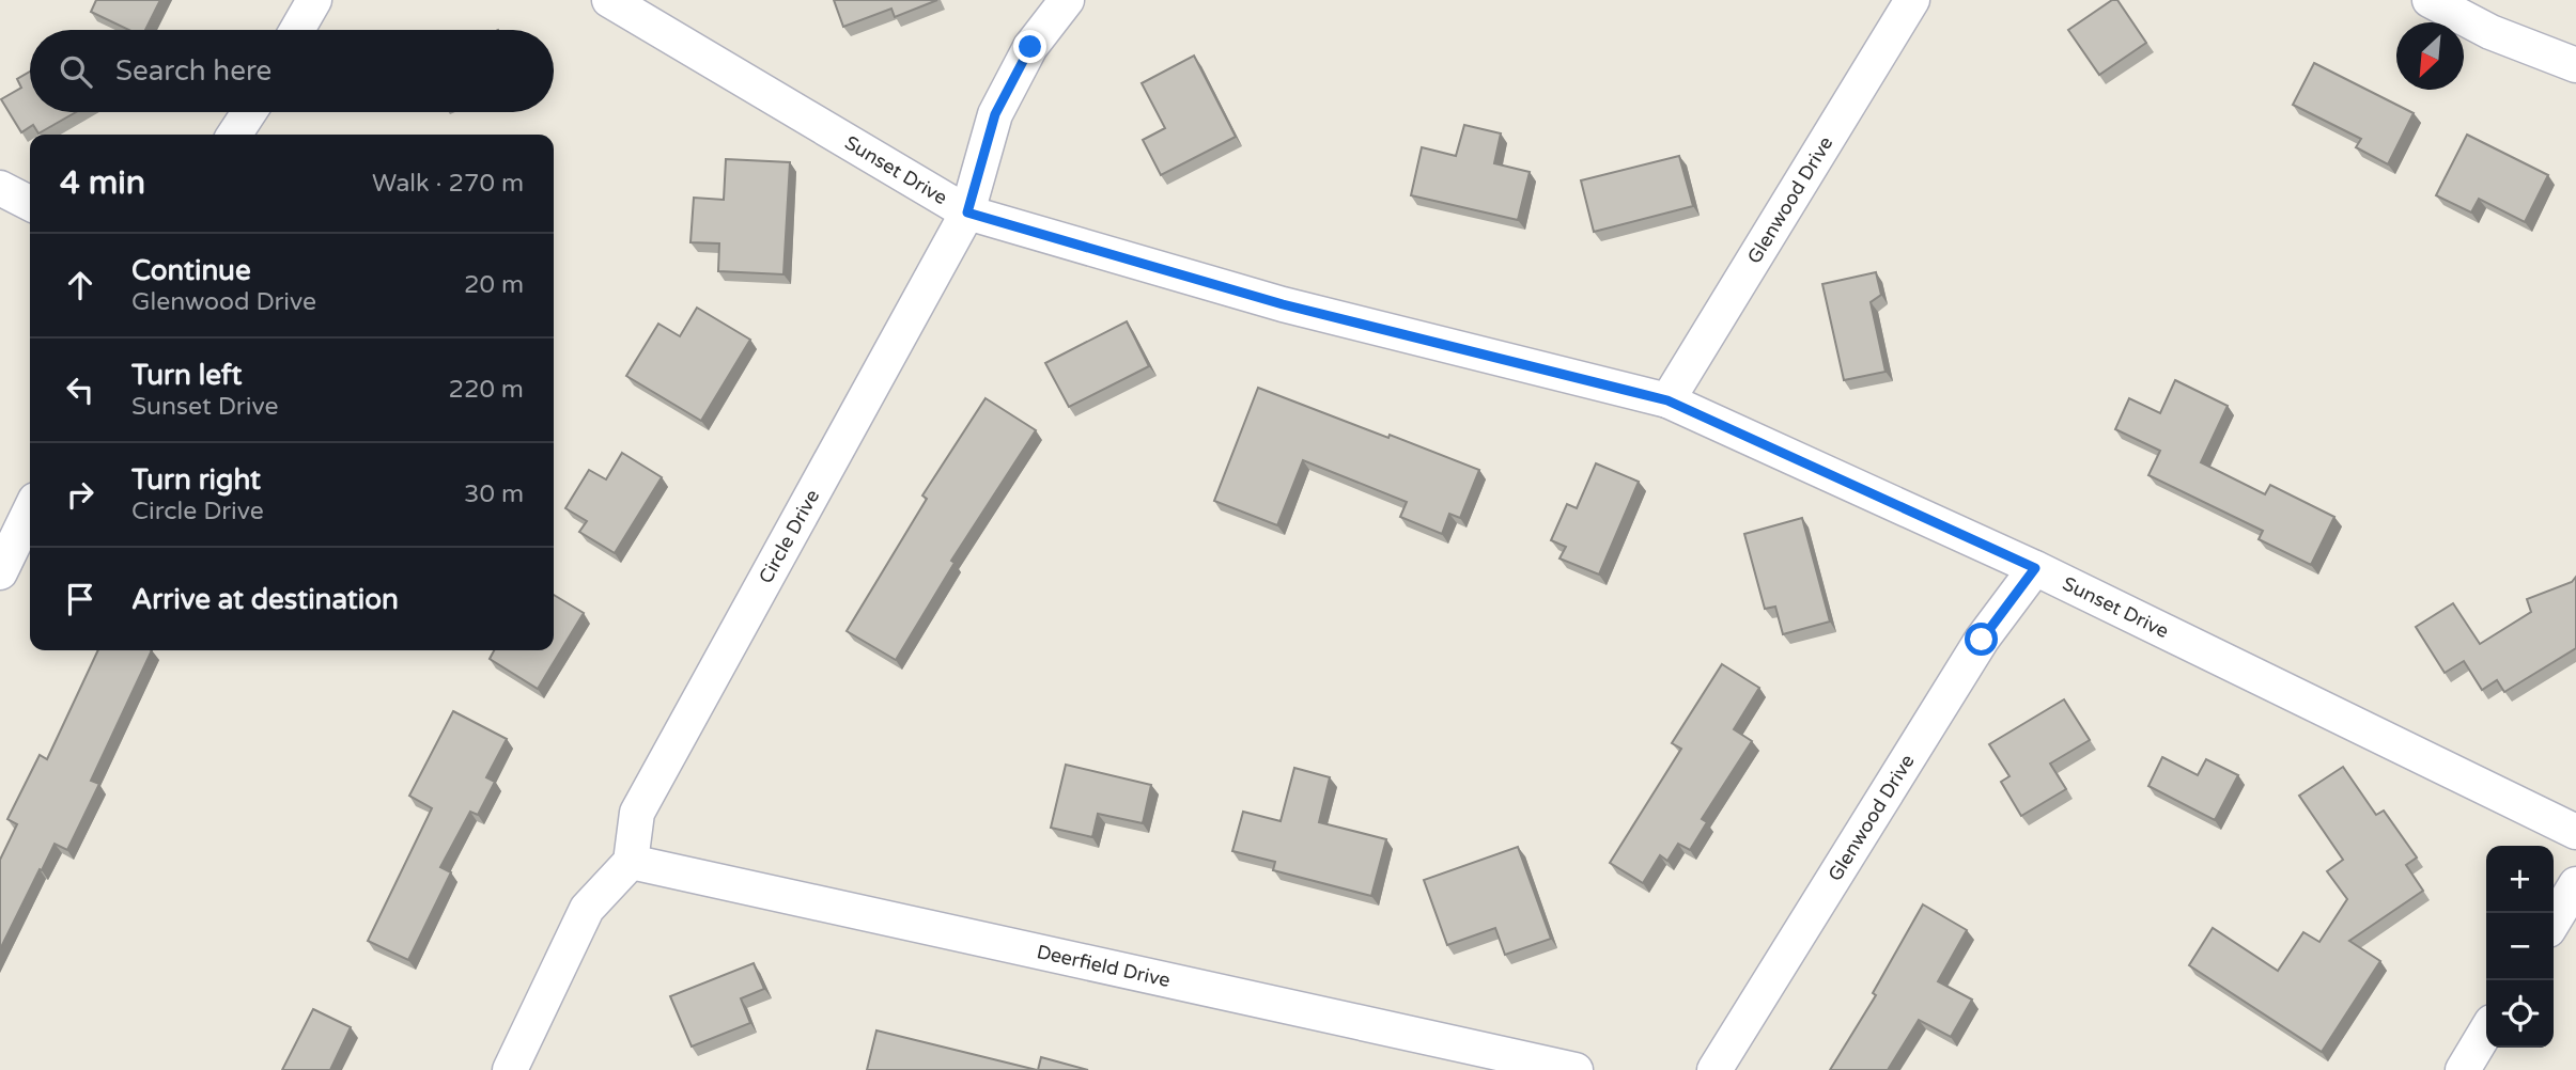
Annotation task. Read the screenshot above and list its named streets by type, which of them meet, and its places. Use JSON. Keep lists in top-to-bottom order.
{
  "streets": {
    "street": [
      "Sunset Drive",
      "Glenwood Drive",
      "Circle Drive",
      "Deerfield Drive"
    ]
  },
  "crossings": [
    ["Sunset Drive", "Glenwood Drive"],
    ["Sunset Drive", "Circle Drive"],
    ["Circle Drive", "Deerfield Drive"]
  ],
  "north": "bottom left",
  "page": {
    "search": "Search here",
    "heading": ["4 min", "Walk · 270 m"],
    "list": [
      ["Continue", "Glenwood Drive", "20 m"],
      ["Turn left", "Sunset Drive", "220 m"],
      ["Turn right", "Circle Drive", "30 m"],
      "Arrive at destination"
    ],
    "map_buttons": ["+", "−"]
  }
}
